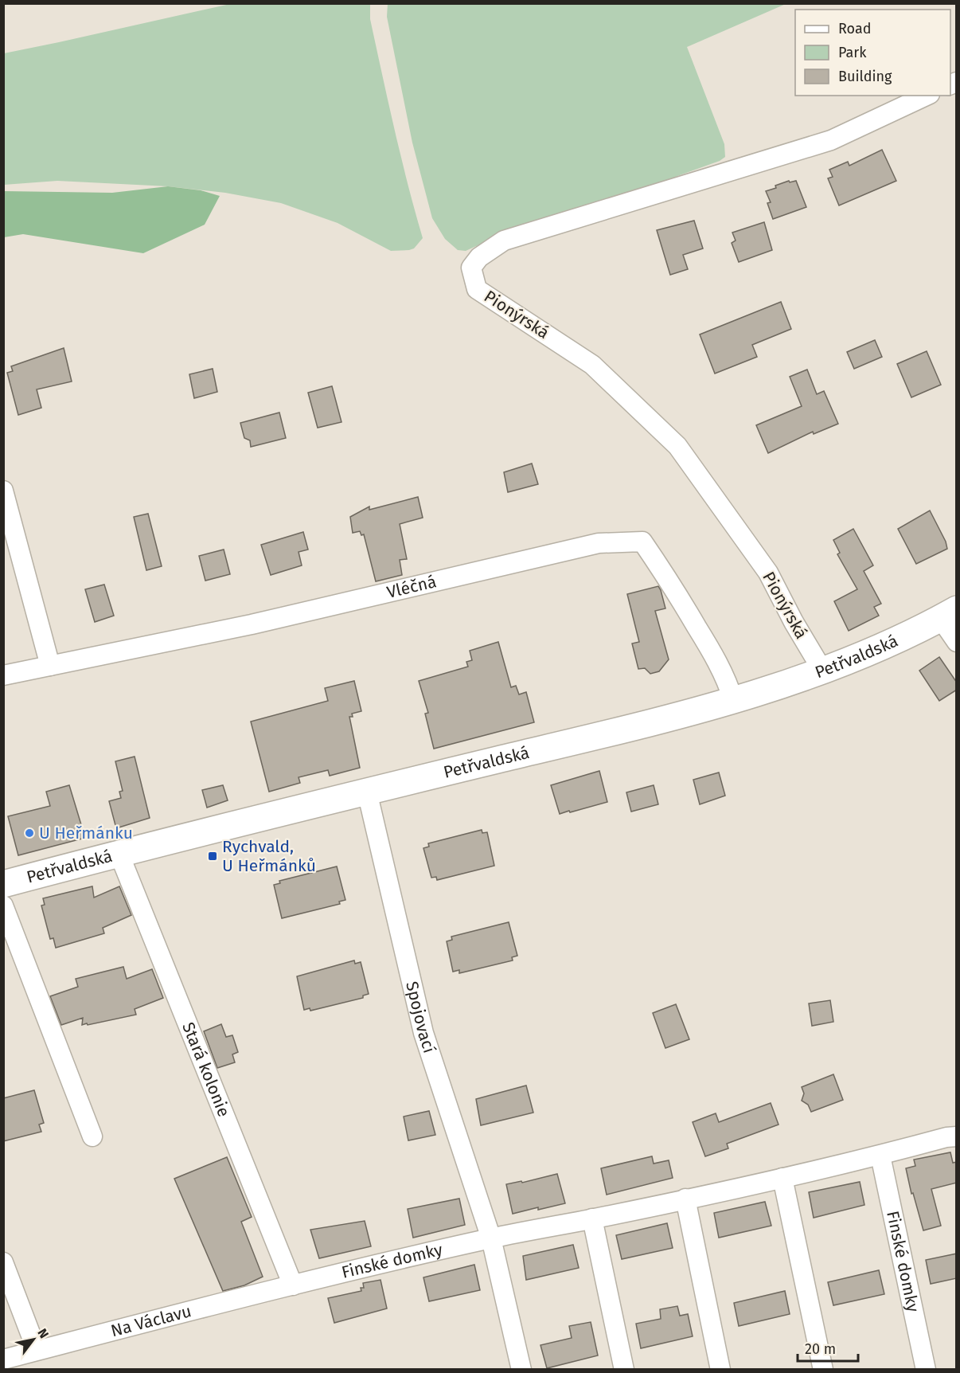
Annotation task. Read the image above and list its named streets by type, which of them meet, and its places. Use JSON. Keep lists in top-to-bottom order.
{
  "streets": {
    "street": [
      "Pionýrská",
      "Vléčná",
      "Petřvaldská",
      "Spojovací",
      "Stará kolonie",
      "Finské domky",
      "Na Václavu"
    ]
  },
  "crossings": [
    ["Pionýrská", "Petřvaldská"],
    ["Vléčná", "Petřvaldská"],
    ["Petřvaldská", "Spojovací"],
    ["Petřvaldská", "Stará kolonie"],
    ["Spojovací", "Finské domky"],
    ["Stará kolonie", "Finské domky"],
    ["Stará kolonie", "Na Václavu"],
    ["Finské domky", "Na Václavu"]
  ],
  "places": {
    "other": ["U Heřmánku"],
    "transit": ["Rychvald, U Heřmánků"]
  },
  "legend": ["Road", "Park", "Building"],
  "scale_bar": "20 m",
  "north": "top right"
}
